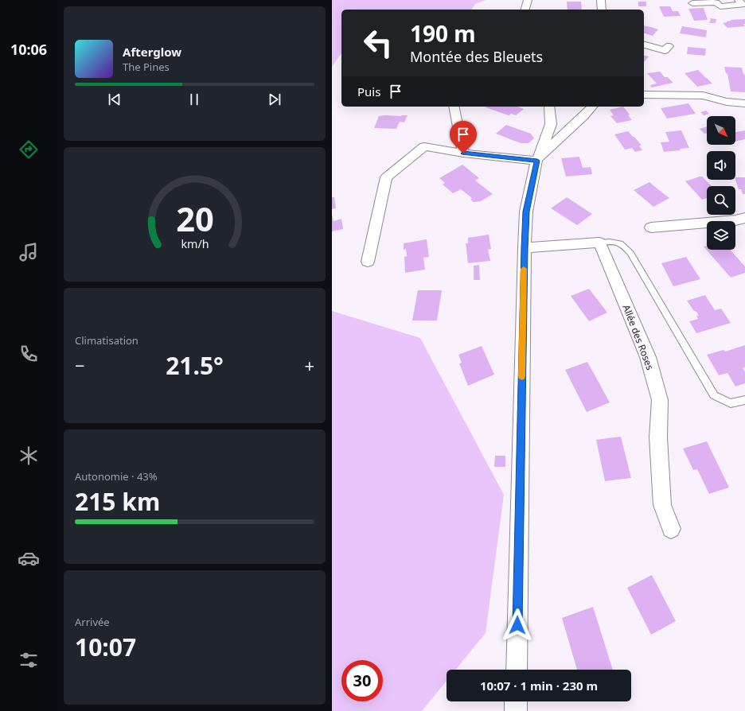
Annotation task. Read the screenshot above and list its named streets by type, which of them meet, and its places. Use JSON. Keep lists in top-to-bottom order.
{
  "streets": {
    "street": ["Allée des Roses"]
  },
  "north": "bottom right",
  "page": {
    "tabs": "10:06",
    "turn": ["190 m", "Montée des Bleuets"],
    "song": ["Afterglow", "The Pines"],
    "then": "Puis",
    "tile": [
      "Climatisation",
      ["Autonomie · 43%", "215 km"],
      ["Arrivée", "10:07"]
    ],
    "heat": ["−", "21.5°", "+"],
    "limit": "30",
    "trip": "10:07 · 1 min · 230 m",
    "gauge": ["20", "km/h"]
  }
}
